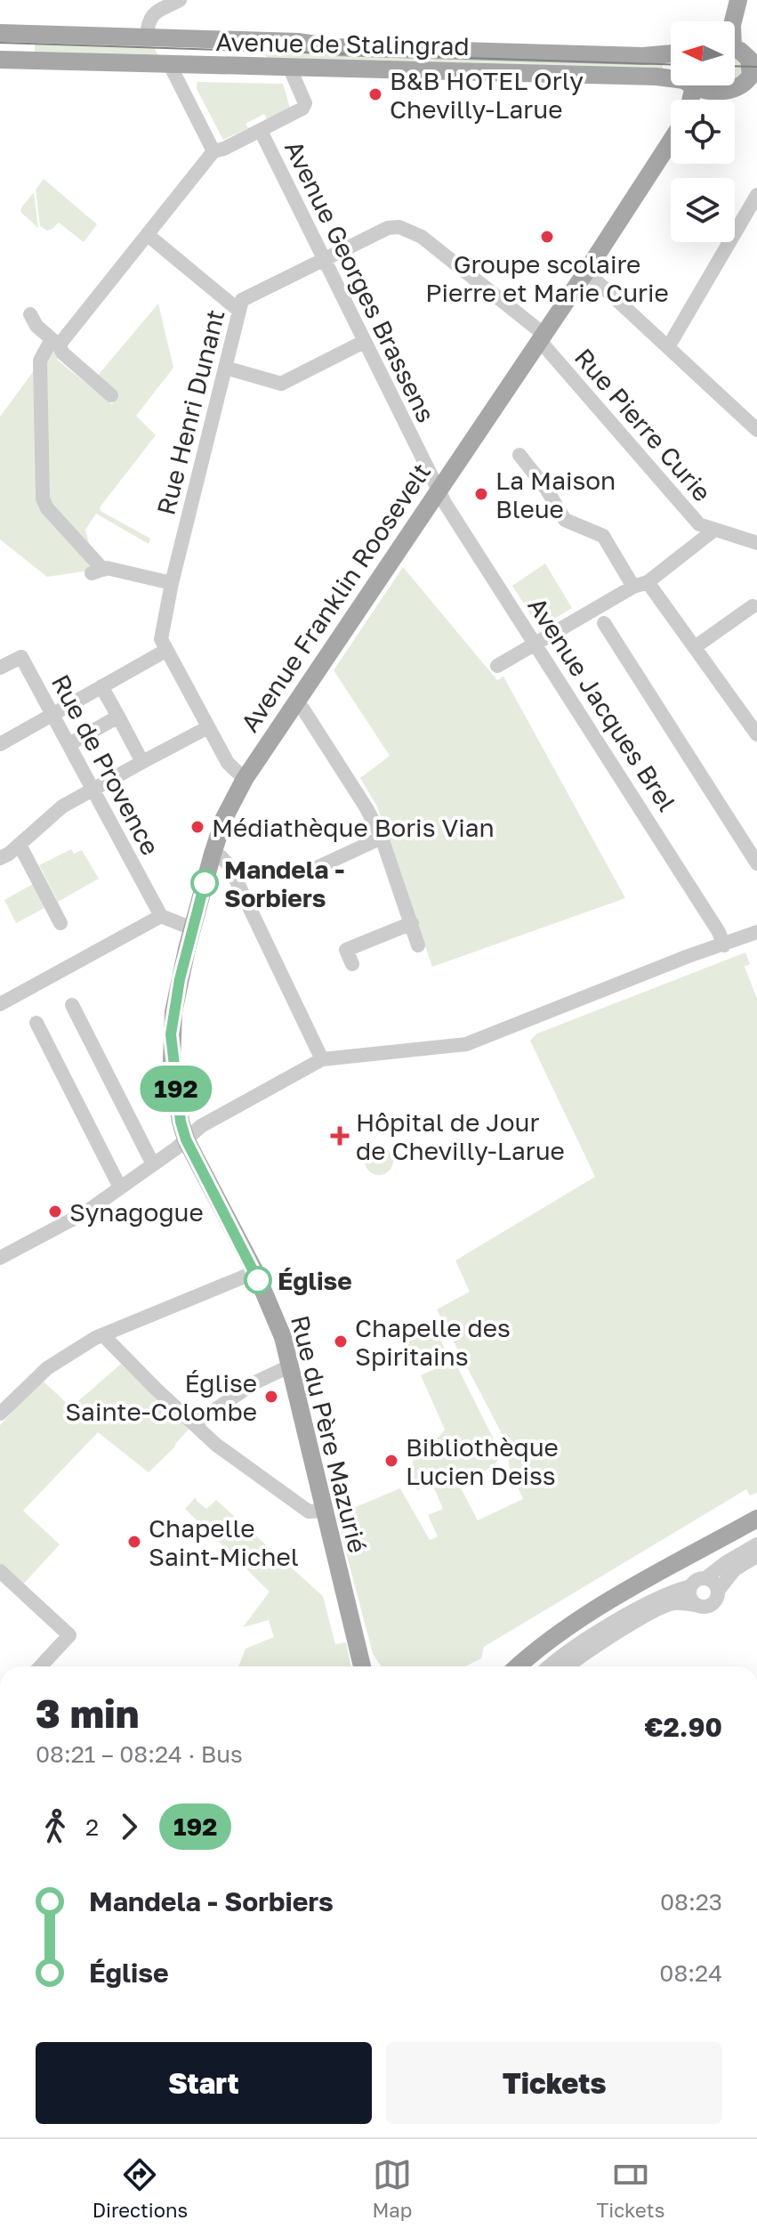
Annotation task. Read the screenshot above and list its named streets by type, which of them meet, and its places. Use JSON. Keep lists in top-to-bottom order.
{
  "streets": {
    "main road": ["Avenue de Stalingrad", "Avenue Franklin Roosevelt", "Rue du Père Mazurié"],
    "street": [
      "Avenue Georges Brassens",
      "Rue Henri Dunant",
      "Rue Pierre Curie",
      "Avenue Jacques Brel",
      "Rue de Provence"
    ]
  },
  "crossings": [
    ["Avenue Georges Brassens", "Rue Henri Dunant"],
    ["Avenue Georges Brassens", "Avenue Franklin Roosevelt"],
    ["Avenue Georges Brassens", "Avenue Jacques Brel"],
    ["Rue Henri Dunant", "Rue Pierre Curie"],
    ["Rue Henri Dunant", "Avenue Franklin Roosevelt"],
    ["Rue Pierre Curie", "Avenue Franklin Roosevelt"],
    ["Avenue Franklin Roosevelt", "Avenue Jacques Brel"],
    ["Avenue Franklin Roosevelt", "Rue du Père Mazurié"]
  ],
  "places": {
    "other": [
      "B&B HOTEL Orly Chevilly-Larue",
      "Groupe scolaire Pierre et Marie Curie",
      "La Maison Bleue",
      "Médiathèque Boris Vian",
      "Mandela - Sorbiers",
      "Synagogue",
      "Église",
      "Chapelle des Spiritains",
      "Église Sainte-Colombe",
      "Bibliothèque Lucien Deiss",
      "Chapelle Saint-Michel"
    ],
    "health": ["Hôpital de Jour de Chevilly-Larue"]
  },
  "lines": ["bus line 192"],
  "north": "left",
  "page": {
    "on_map": "192",
    "heading": ["3 min", "08:21 – 08:24 · Bus", "€2.90"],
    "legs": ["2", "192"],
    "list": [
      {
        "name": "Mandela - Sorbiers",
        "value": "08:23"
      },
      {
        "name": "Église",
        "value": "08:24"
      }
    ],
    "buttons": ["Start", "Tickets"],
    "tabs": ["Directions", "Map", "Tickets"]
  }
}
